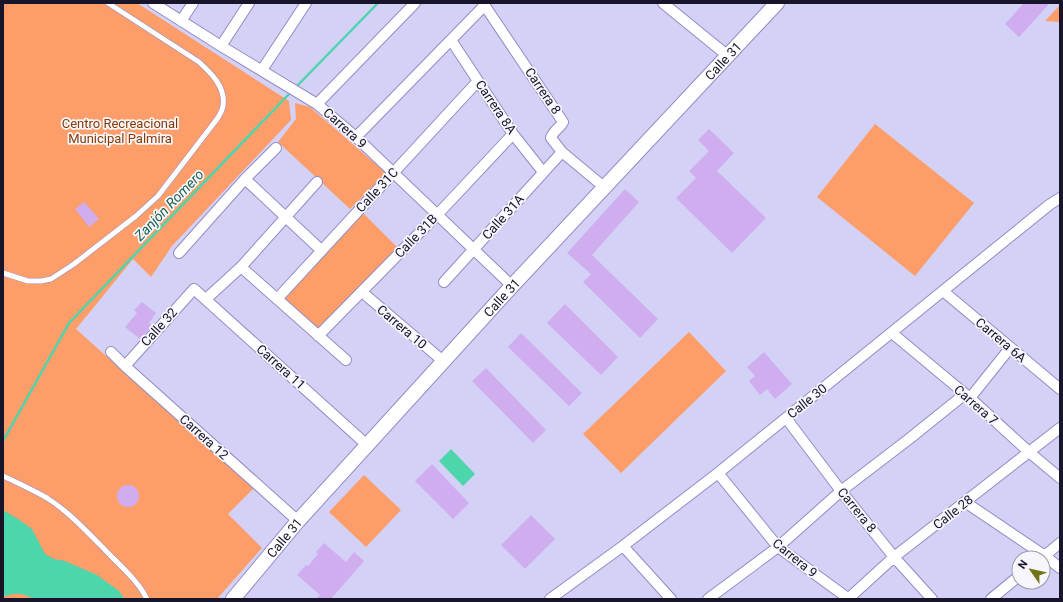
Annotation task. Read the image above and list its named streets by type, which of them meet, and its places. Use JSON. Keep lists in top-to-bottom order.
{
  "streets": {
    "main road": ["Calle 31"],
    "street": [
      "Carrera 8",
      "Carrera 8A",
      "Carrera 9",
      "Calle 31C",
      "Calle 31A",
      "Calle 31B",
      "Calle 32",
      "Carrera 10",
      "Carrera 6A",
      "Carrera 11",
      "Calle 30",
      "Carrera 7",
      "Carrera 12",
      "Calle 28"
    ]
  },
  "crossings": [
    ["Calle 31", "Carrera 8"],
    ["Calle 31", "Carrera 9"],
    ["Calle 31", "Carrera 10"],
    ["Calle 31", "Carrera 11"],
    ["Calle 31", "Carrera 12"],
    ["Carrera 8", "Calle 31A"],
    ["Carrera 8", "Calle 30"],
    ["Carrera 8", "Calle 28"],
    ["Carrera 8A", "Calle 31C"],
    ["Carrera 8A", "Calle 31A"],
    ["Carrera 8A", "Calle 31B"],
    ["Carrera 9", "Calle 31C"],
    ["Carrera 9", "Calle 31A"],
    ["Carrera 9", "Calle 31B"],
    ["Carrera 9", "Calle 30"],
    ["Carrera 9", "Calle 28"],
    ["Calle 31B", "Carrera 10"],
    ["Calle 32", "Carrera 11"],
    ["Calle 32", "Carrera 12"],
    ["Carrera 6A", "Calle 30"],
    ["Calle 30", "Carrera 7"],
    ["Carrera 7", "Calle 28"]
  ],
  "water": ["Zanjón Romero"],
  "parks": ["Centro Recreacional Municipal Palmira"],
  "north": "top left"
}
